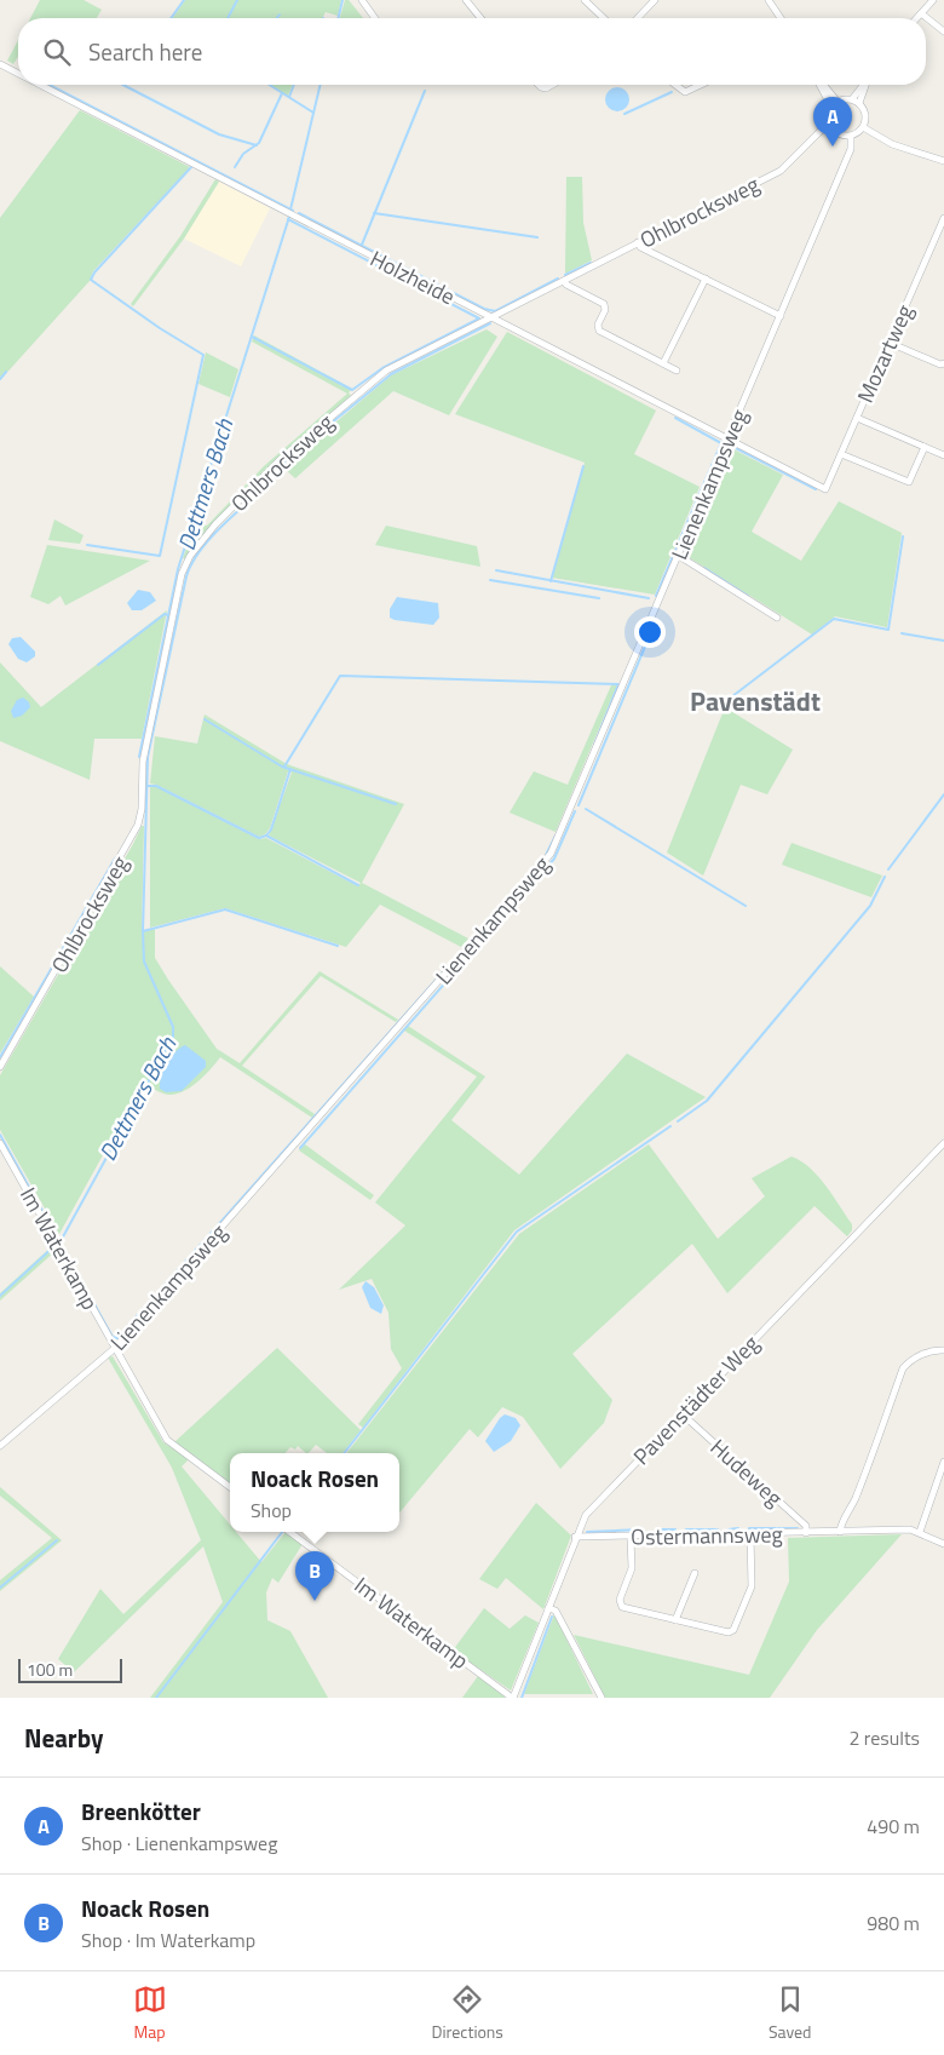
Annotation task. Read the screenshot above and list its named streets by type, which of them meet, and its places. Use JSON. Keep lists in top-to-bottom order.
{
  "streets": {
    "street": [
      "Ohlbrocksweg",
      "Holzheide",
      "Mozartweg",
      "Lienenkampsweg",
      "Im Waterkamp",
      "Pavenstädter Weg",
      "Hudeweg",
      "Ostermannsweg"
    ]
  },
  "crossings": [
    ["Ohlbrocksweg", "Holzheide"],
    ["Ohlbrocksweg", "Lienenkampsweg"],
    ["Holzheide", "Mozartweg"],
    ["Holzheide", "Lienenkampsweg"],
    ["Lienenkampsweg", "Im Waterkamp"],
    ["Im Waterkamp", "Pavenstädter Weg"],
    ["Pavenstädter Weg", "Hudeweg"],
    ["Pavenstädter Weg", "Ostermannsweg"],
    ["Hudeweg", "Ostermannsweg"]
  ],
  "districts": ["Pavenstädt"],
  "water": ["Dettmers Bach"],
  "scale_bar": "100 m",
  "page": {
    "search": "Search here",
    "pins": ["A", "B"],
    "popup": ["Noack Rosen", "Shop"],
    "scale": "100 m",
    "heading": ["Nearby", "2 results"],
    "list": [
      {
        "mark": "A",
        "name": "Breenkötter",
        "note": "Shop · Lienenkampsweg",
        "value": "490 m"
      },
      {
        "mark": "B",
        "name": "Noack Rosen",
        "note": "Shop · Im Waterkamp",
        "value": "980 m"
      }
    ],
    "nav": ["Map", "Directions", "Saved"]
  }
}
